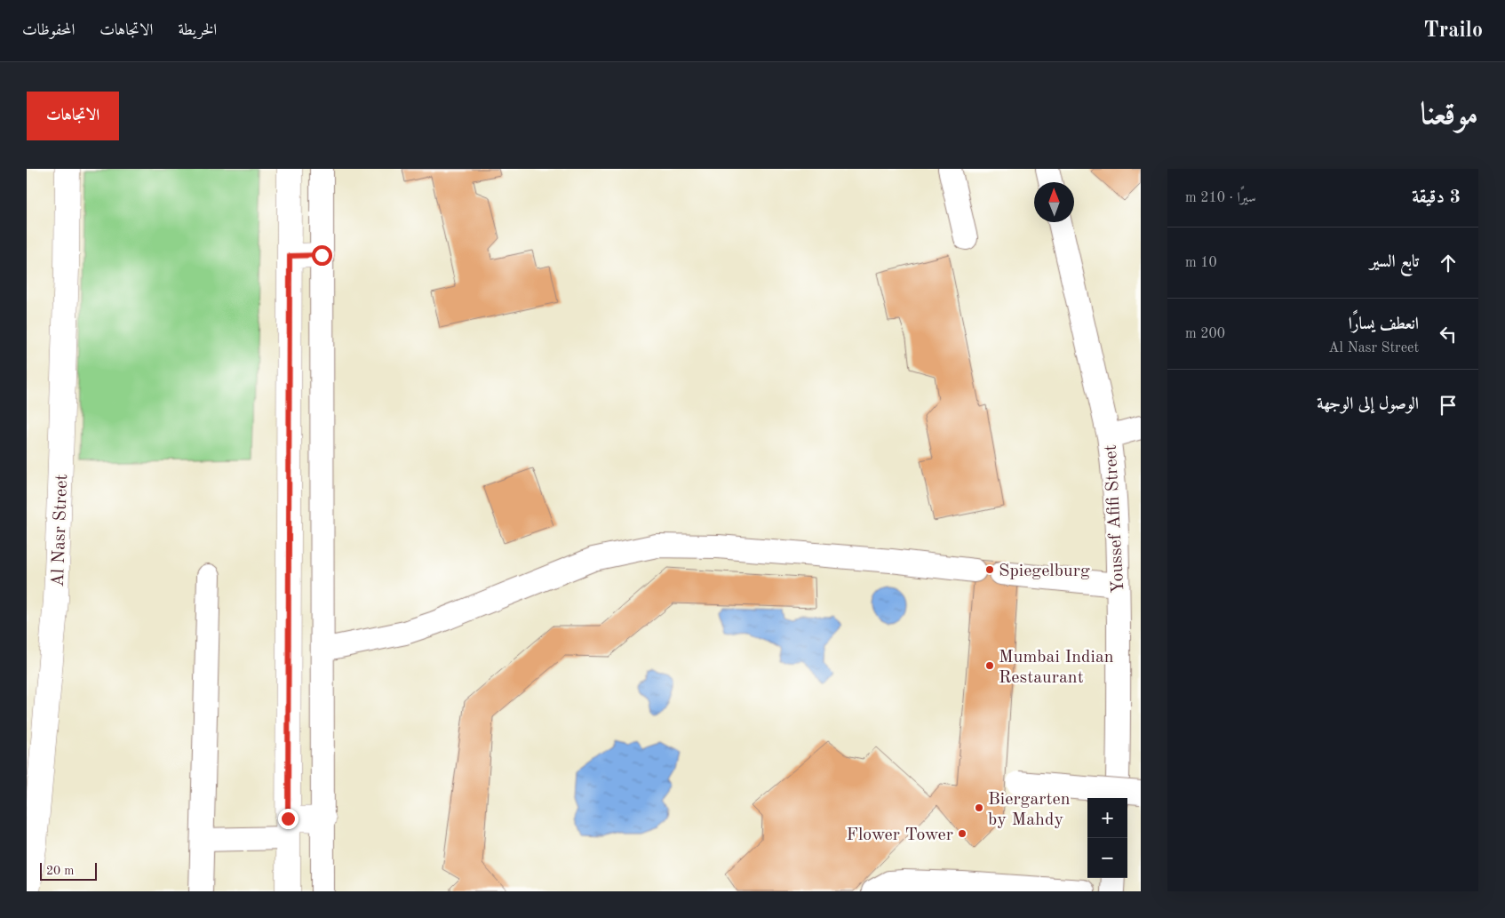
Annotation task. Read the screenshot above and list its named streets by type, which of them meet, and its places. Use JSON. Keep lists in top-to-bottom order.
{
  "streets": {
    "main road": ["Al Nasr Street"],
    "street": ["Youssef Afifi Street"]
  },
  "places": [
    "Spiegelburg",
    "Mumbai Indian Restaurant",
    "Biergarten by Mahdy",
    "Flower Tower"
  ],
  "scale_bar": "20 m",
  "north": "top",
  "page": {
    "header": "Trailo",
    "nav": ["الخريطة", "الاتجاهات", "المحفوظات"],
    "title": "موقعنا",
    "buttons": "الاتجاهات",
    "heading": ["3 دقيقة", "سيرًا · 210 m"],
    "list": [
      ["تابع السير", "10 m"],
      ["انعطف يسارًا", "Al Nasr Street", "200 m"],
      "الوصول إلى الوجهة"
    ],
    "map_buttons": ["+", "−"],
    "scale": "20 m"
  }
}
